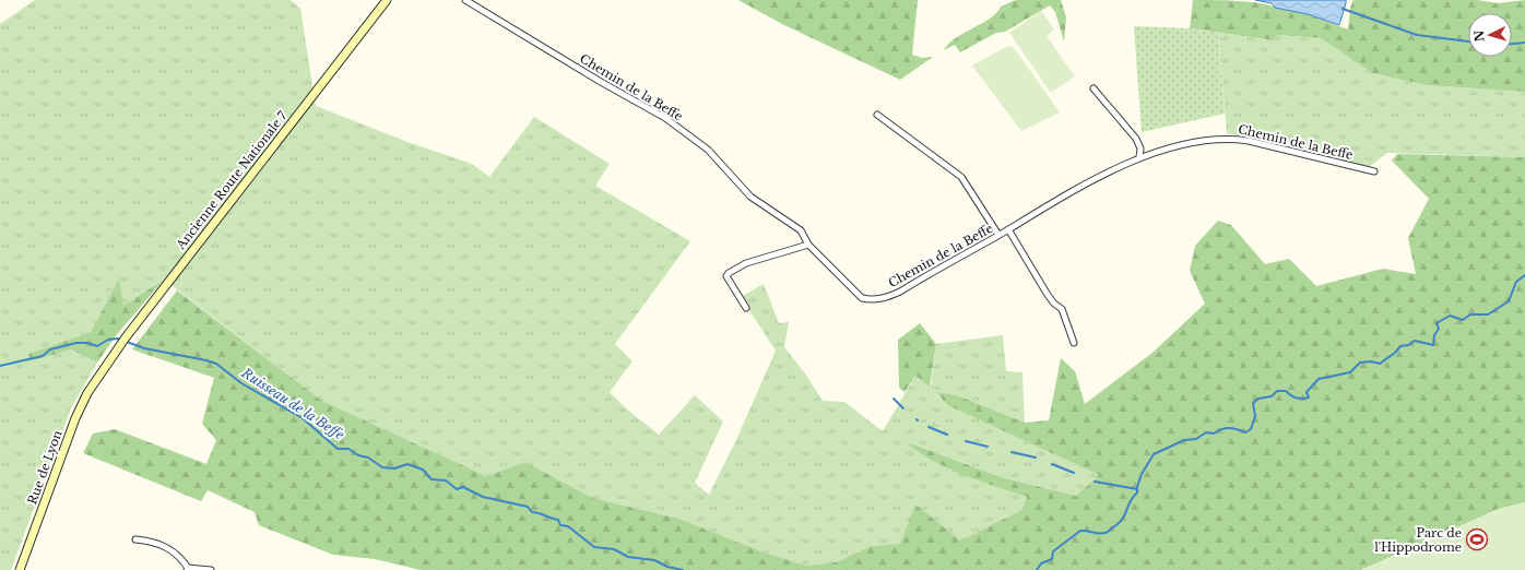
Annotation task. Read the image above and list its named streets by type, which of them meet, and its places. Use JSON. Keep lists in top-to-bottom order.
{
  "streets": {
    "street": ["Chemin de la Beffe", "Ancienne Route Nationale 7", "Rue de Lyon"]
  },
  "crossings": [
    ["Ancienne Route Nationale 7", "Rue de Lyon"]
  ],
  "water": ["Ruisseau de la Beffe"],
  "places": {
    "sports": ["Parc de l'Hippodrome"]
  },
  "north": "left"
}
